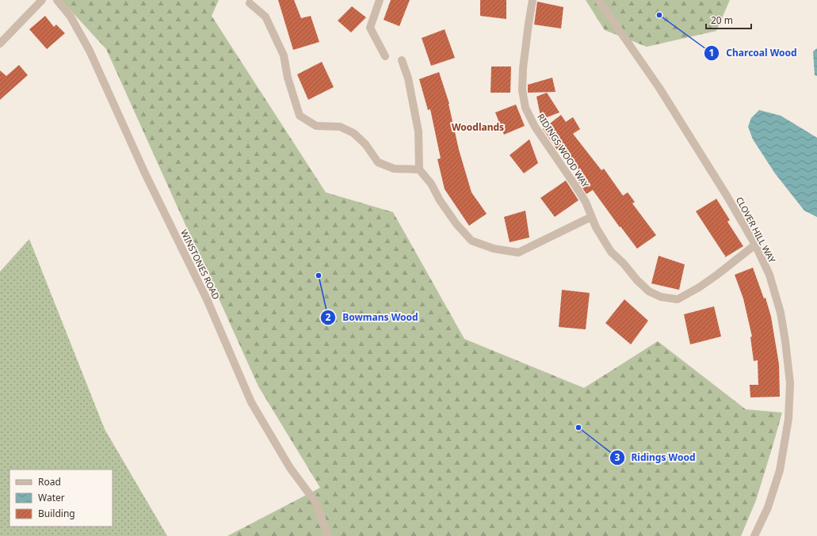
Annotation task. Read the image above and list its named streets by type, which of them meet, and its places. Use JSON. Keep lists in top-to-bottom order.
{
  "streets": {
    "street": ["RIDINGS WOOD WAY", "CLOVER HILL WAY", "WINSTONES ROAD"]
  },
  "crossings": [
    ["RIDINGS WOOD WAY", "CLOVER HILL WAY"]
  ],
  "districts": ["Woodlands"],
  "places": ["Charcoal Wood", "Bowmans Wood", "Ridings Wood"],
  "legend": ["Road", "Water", "Building"],
  "scale_bar": "20 m"
}
